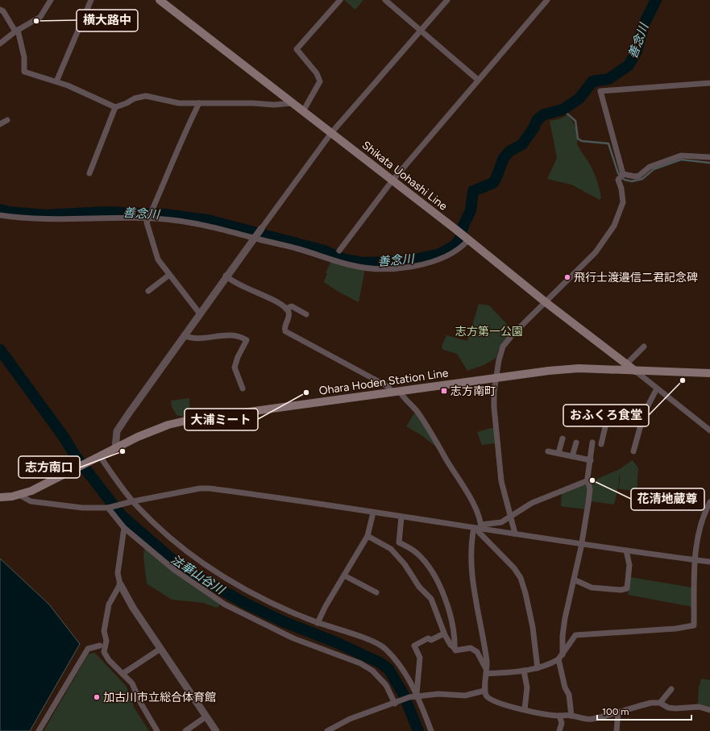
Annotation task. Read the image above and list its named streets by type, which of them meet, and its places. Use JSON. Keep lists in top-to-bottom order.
{
  "streets": {
    "main road": ["Shikata Uohashi Line", "Ohara Hoden Station Line"]
  },
  "crossings": [
    ["Shikata Uohashi Line", "Ohara Hoden Station Line"]
  ],
  "water": ["善念川", "法華山谷川"],
  "parks": ["志方第一公園"],
  "places": {
    "other": [
      "横大路中",
      "飛行士渡邉信二君記念碑",
      "おふくろ食堂",
      "大浦ミート",
      "志方南口",
      "花清地蔵尊",
      "加古川市立総合体育館"
    ],
    "transit": ["志方南町"]
  },
  "scale_bar": "100 m"
}
